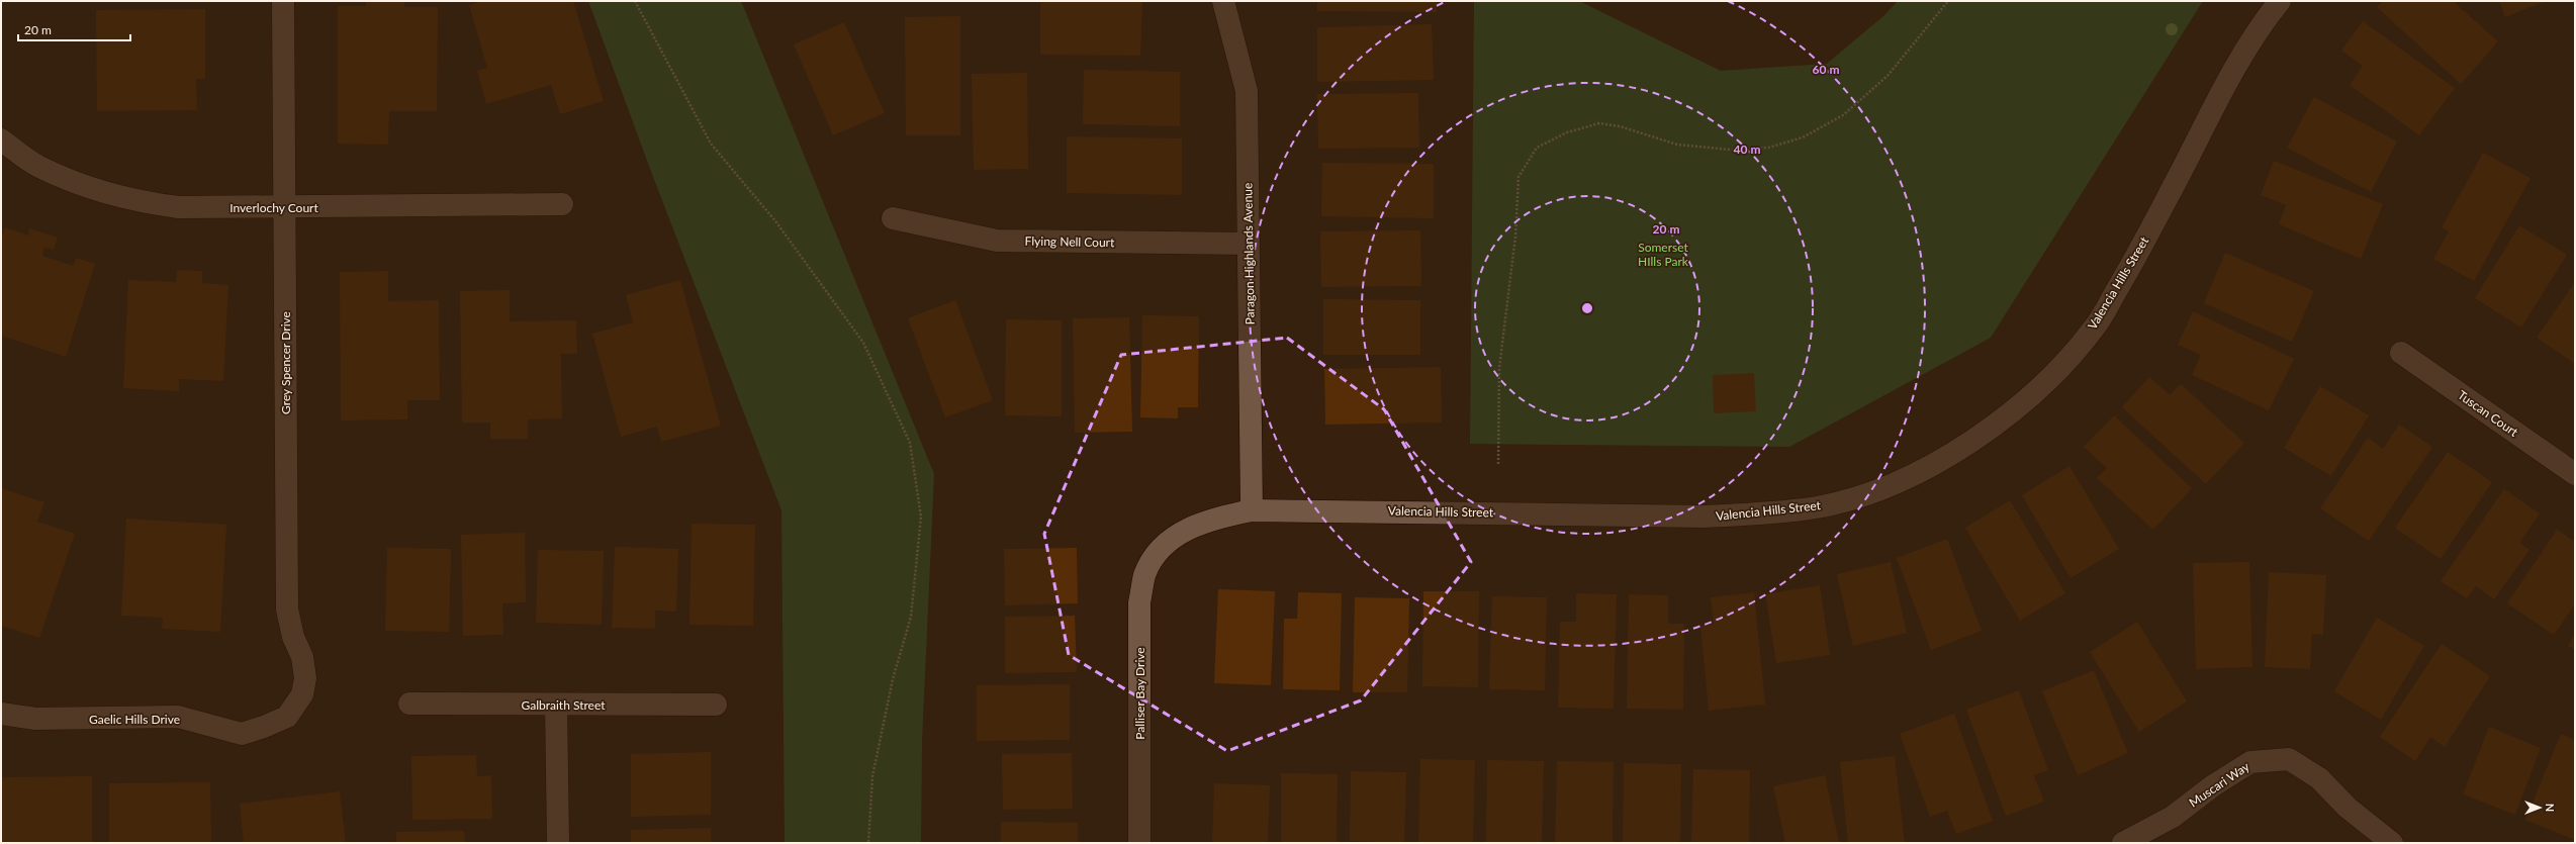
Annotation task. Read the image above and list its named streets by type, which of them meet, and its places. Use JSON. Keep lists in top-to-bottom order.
{
  "streets": {
    "street": [
      "Inverlochy Court",
      "Flying Nell Court",
      "Paragon Highlands Avenue",
      "Valencia Hills Street",
      "Grey Spencer Drive",
      "Tuscan Court",
      "Palliser Bay Drive",
      "Galbraith Street",
      "Gaelic Hills Drive",
      "Muscari Way"
    ]
  },
  "crossings": [
    ["Inverlochy Court", "Grey Spencer Drive"],
    ["Flying Nell Court", "Paragon Highlands Avenue"],
    ["Paragon Highlands Avenue", "Valencia Hills Street"],
    ["Valencia Hills Street", "Palliser Bay Drive"],
    ["Grey Spencer Drive", "Gaelic Hills Drive"]
  ],
  "parks": ["Somerset HIlls Park"],
  "scale_bar": "20 m",
  "north": "right",
  "rings": ["60 m", "40 m", "20 m"]
}
